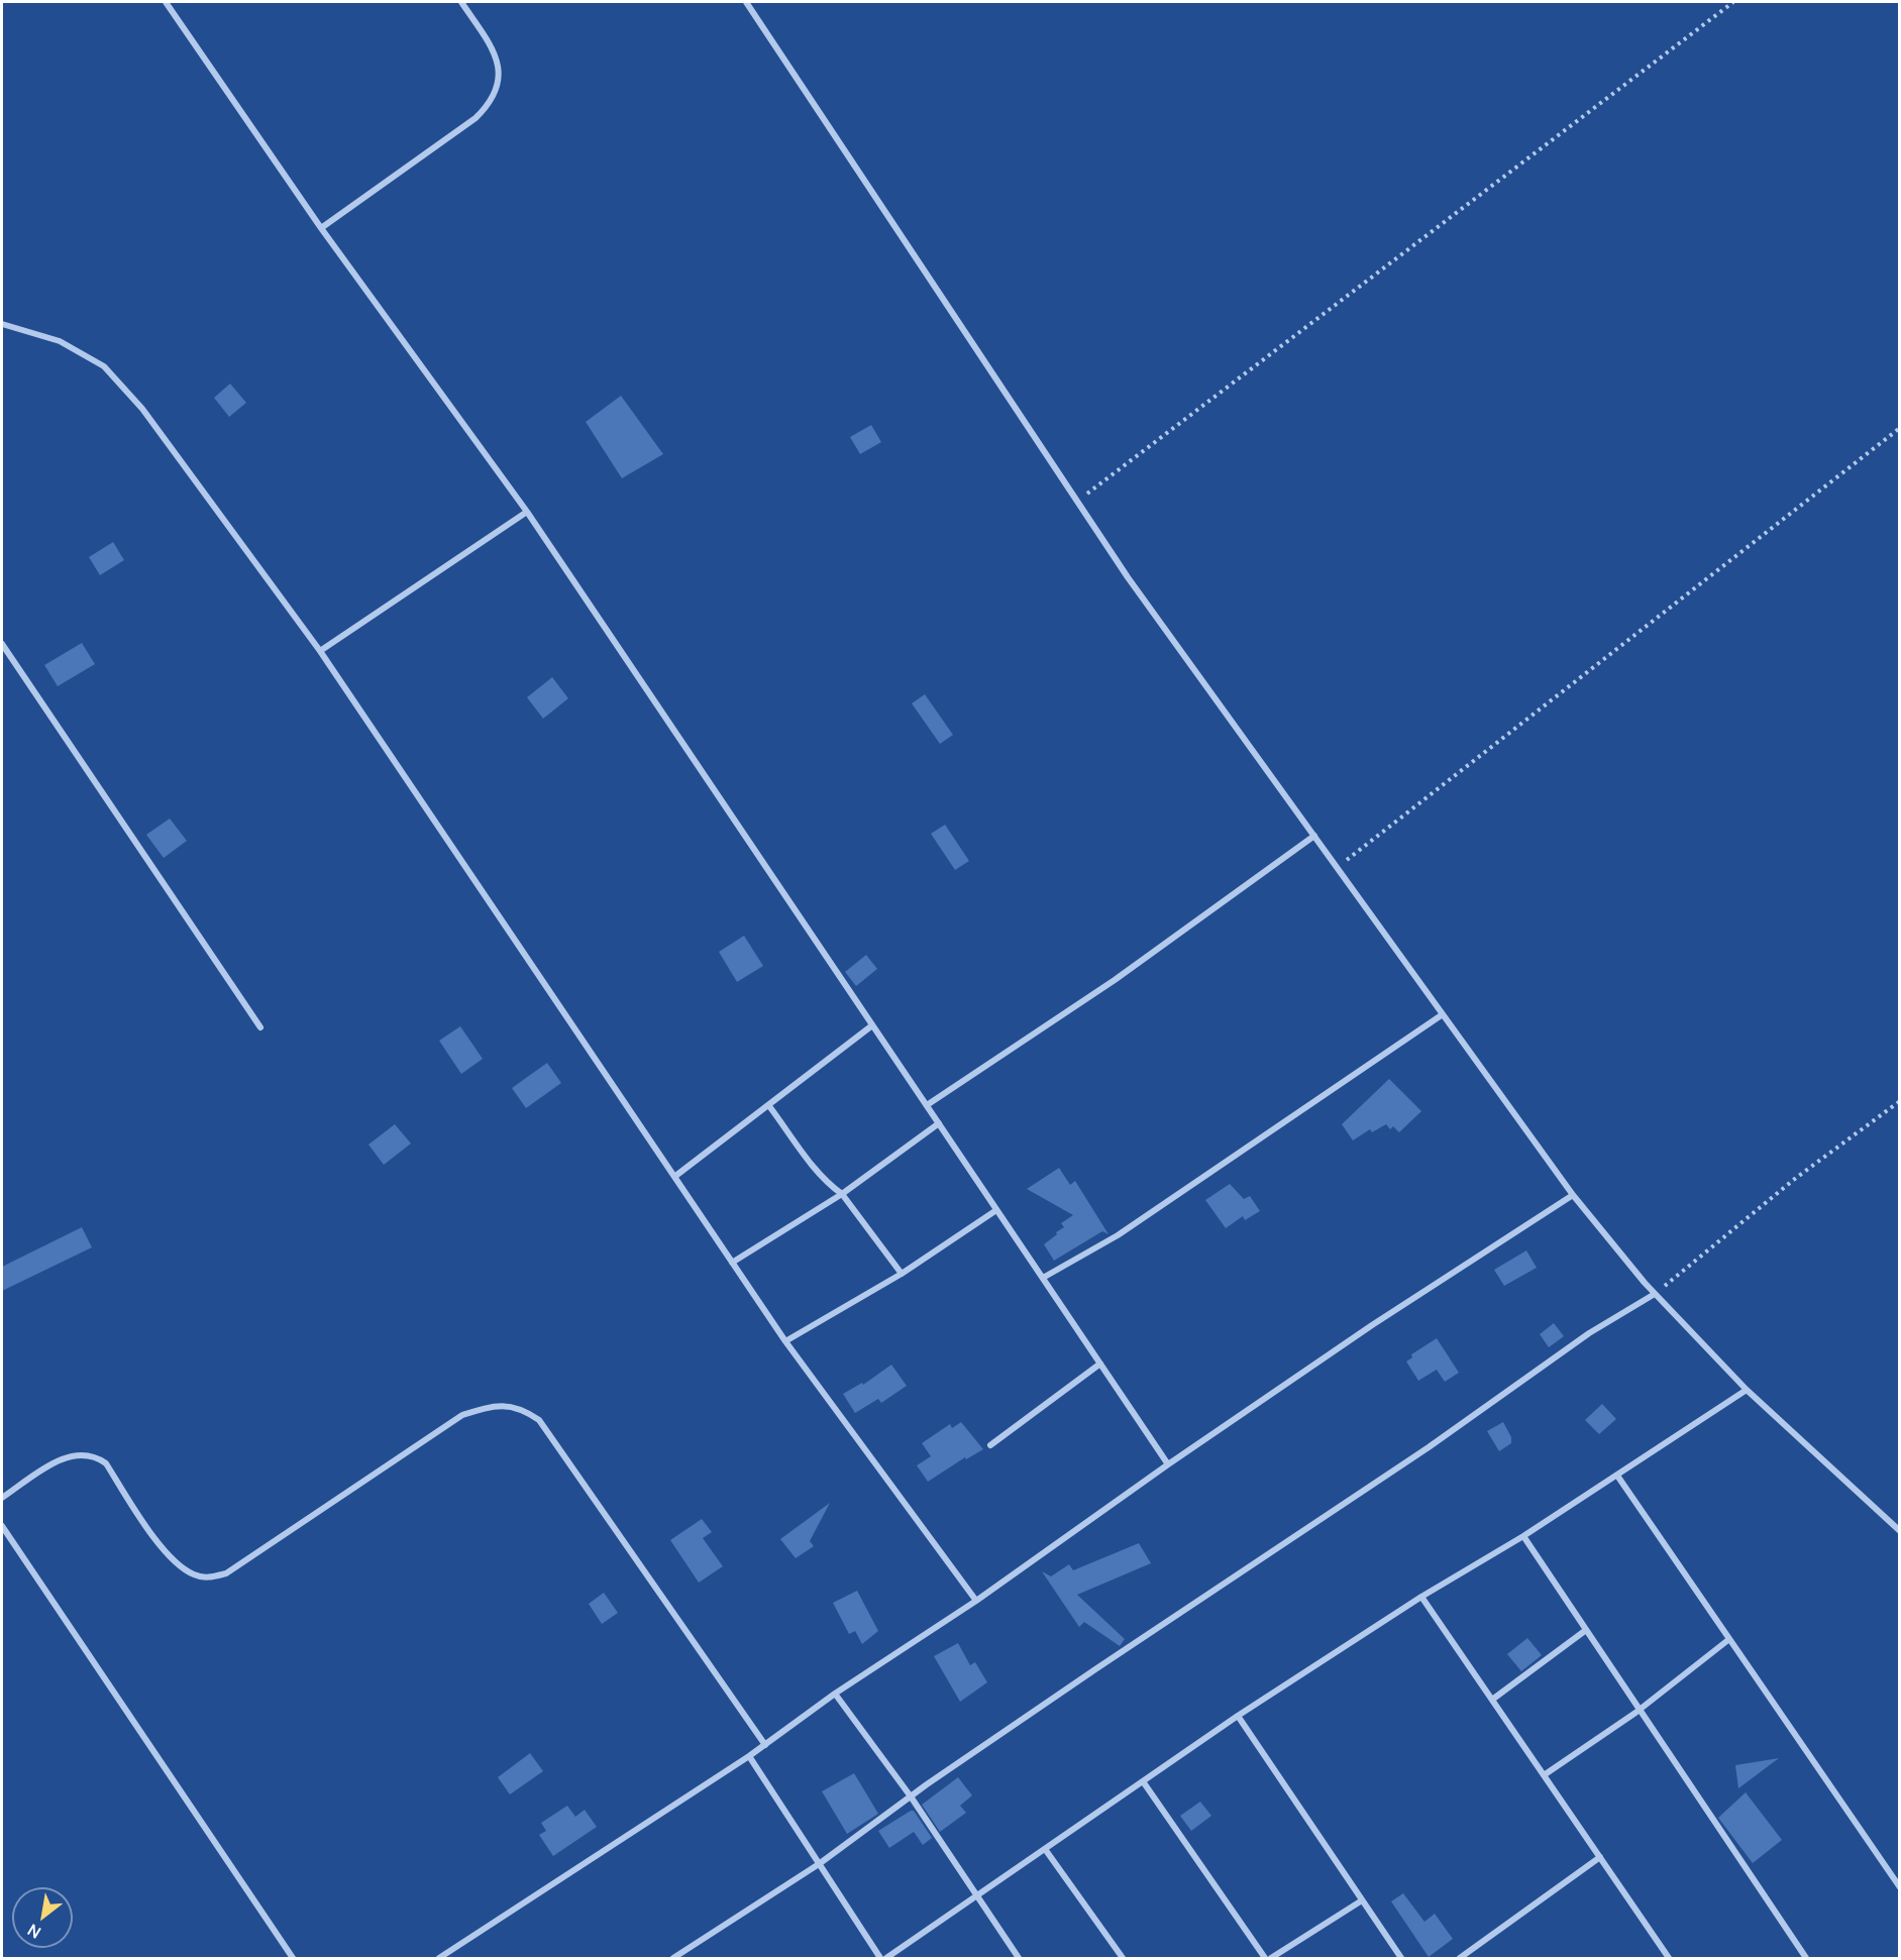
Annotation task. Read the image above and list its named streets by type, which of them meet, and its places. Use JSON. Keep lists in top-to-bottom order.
{
  "north": "bottom left"
}
